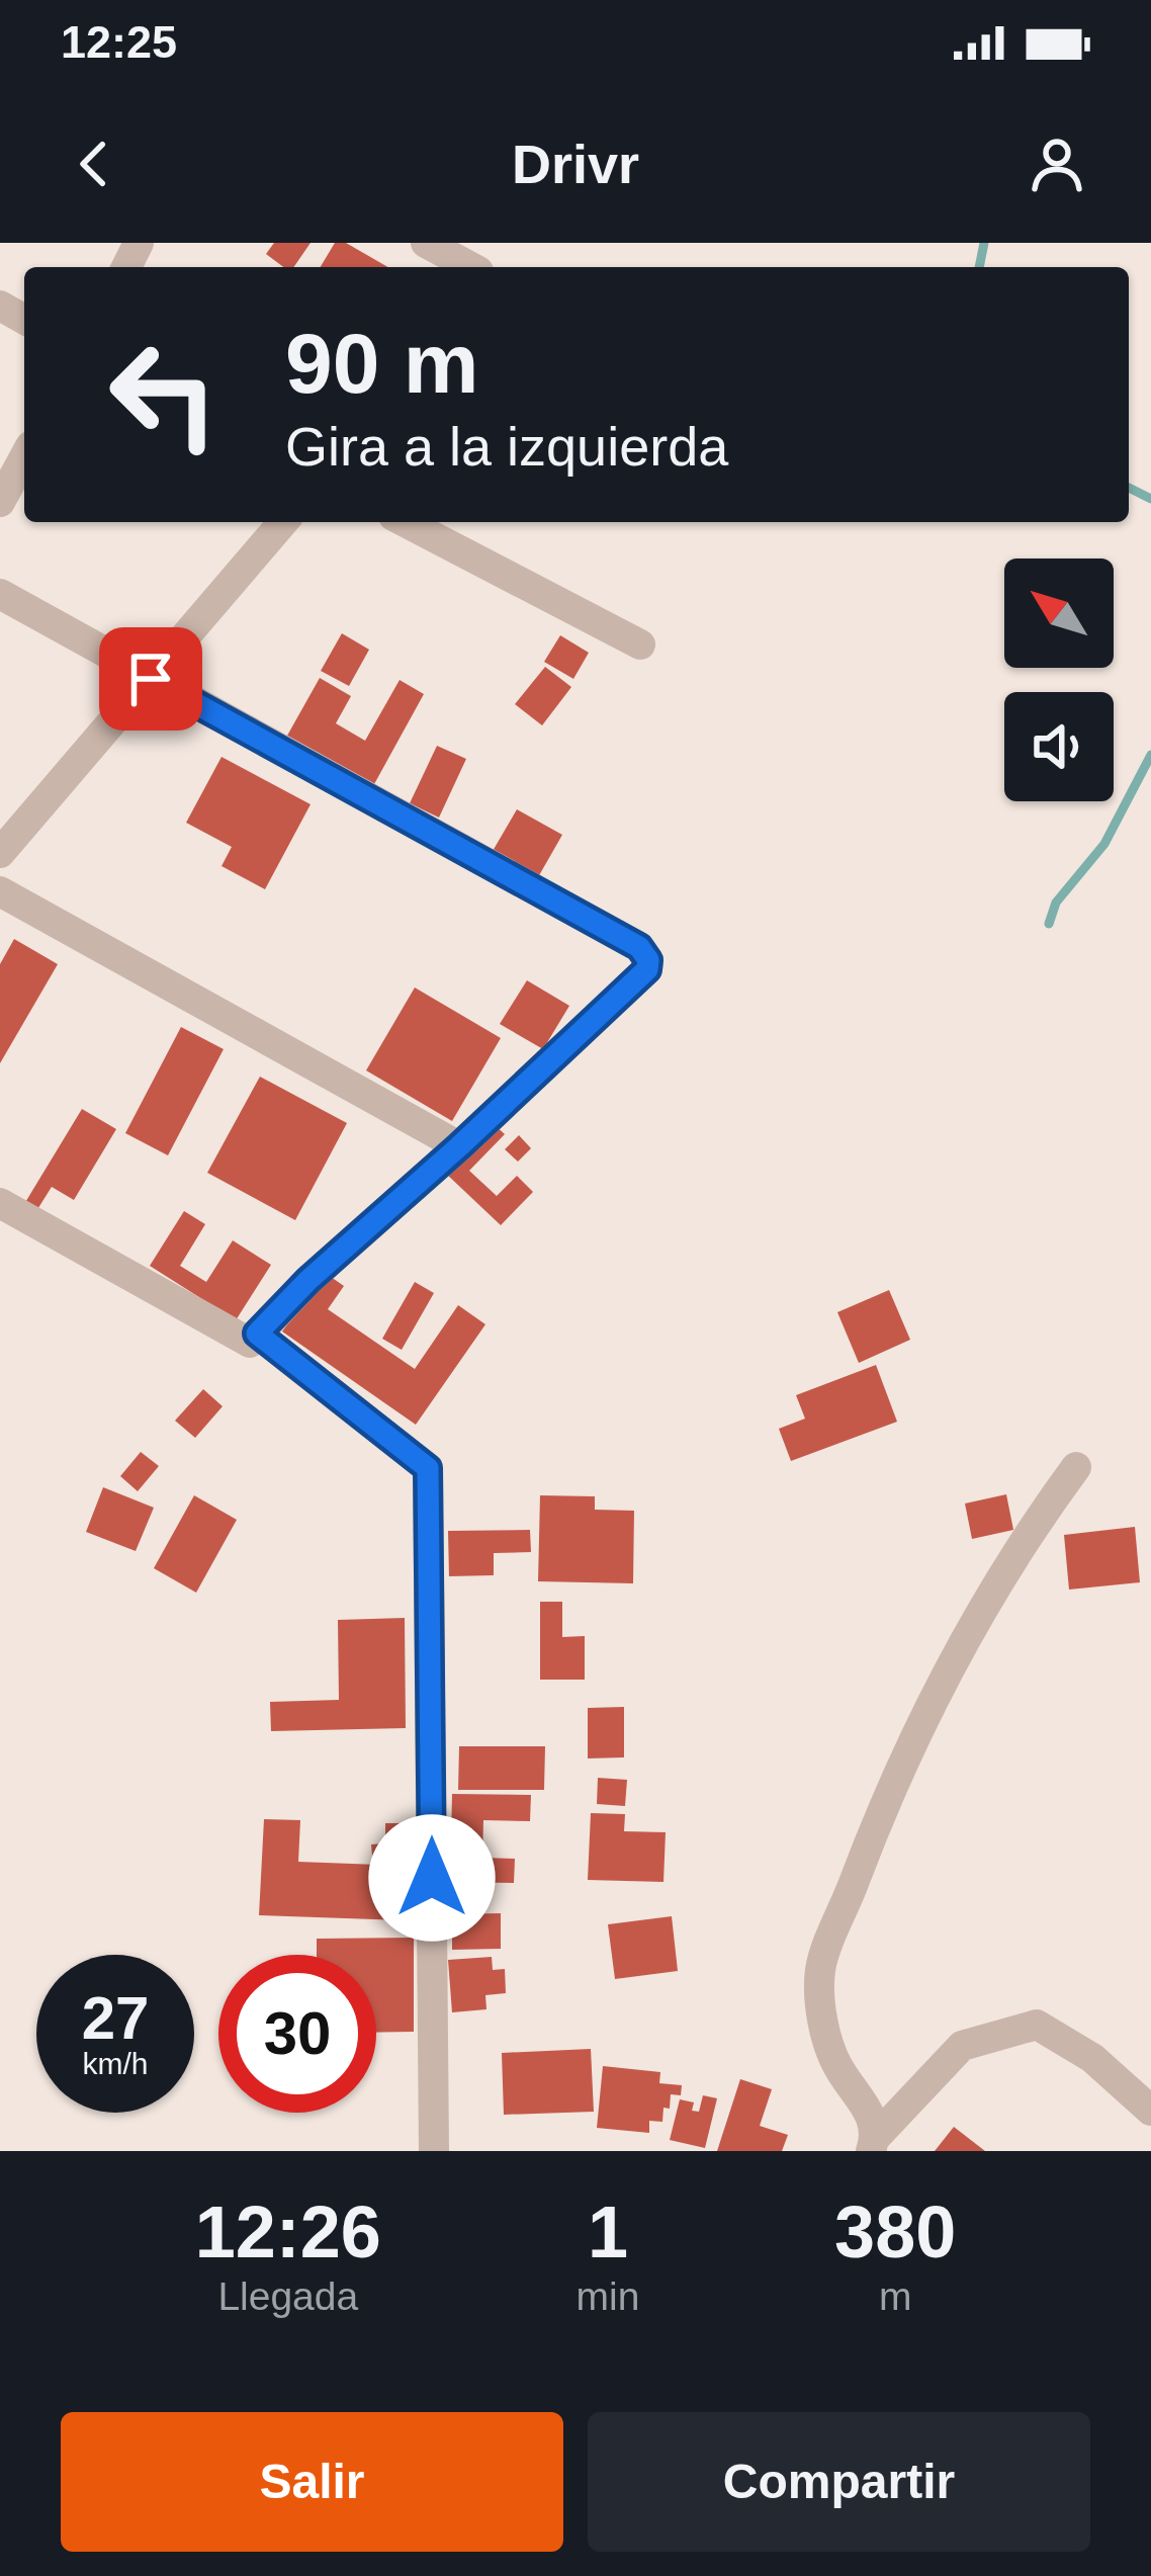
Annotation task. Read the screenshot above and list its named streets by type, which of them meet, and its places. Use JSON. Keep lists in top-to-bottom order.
{
  "north": "top left",
  "page": {
    "status": "12:25",
    "header": "Drivr",
    "turn": ["90 m", "Gira a la izquierda"],
    "speed": "27 km/h",
    "limit": "30",
    "eta": [
      "12:26",
      "Llegada",
      "1",
      "min",
      "380",
      "m"
    ],
    "buttons": ["Salir", "Compartir"]
  }
}
